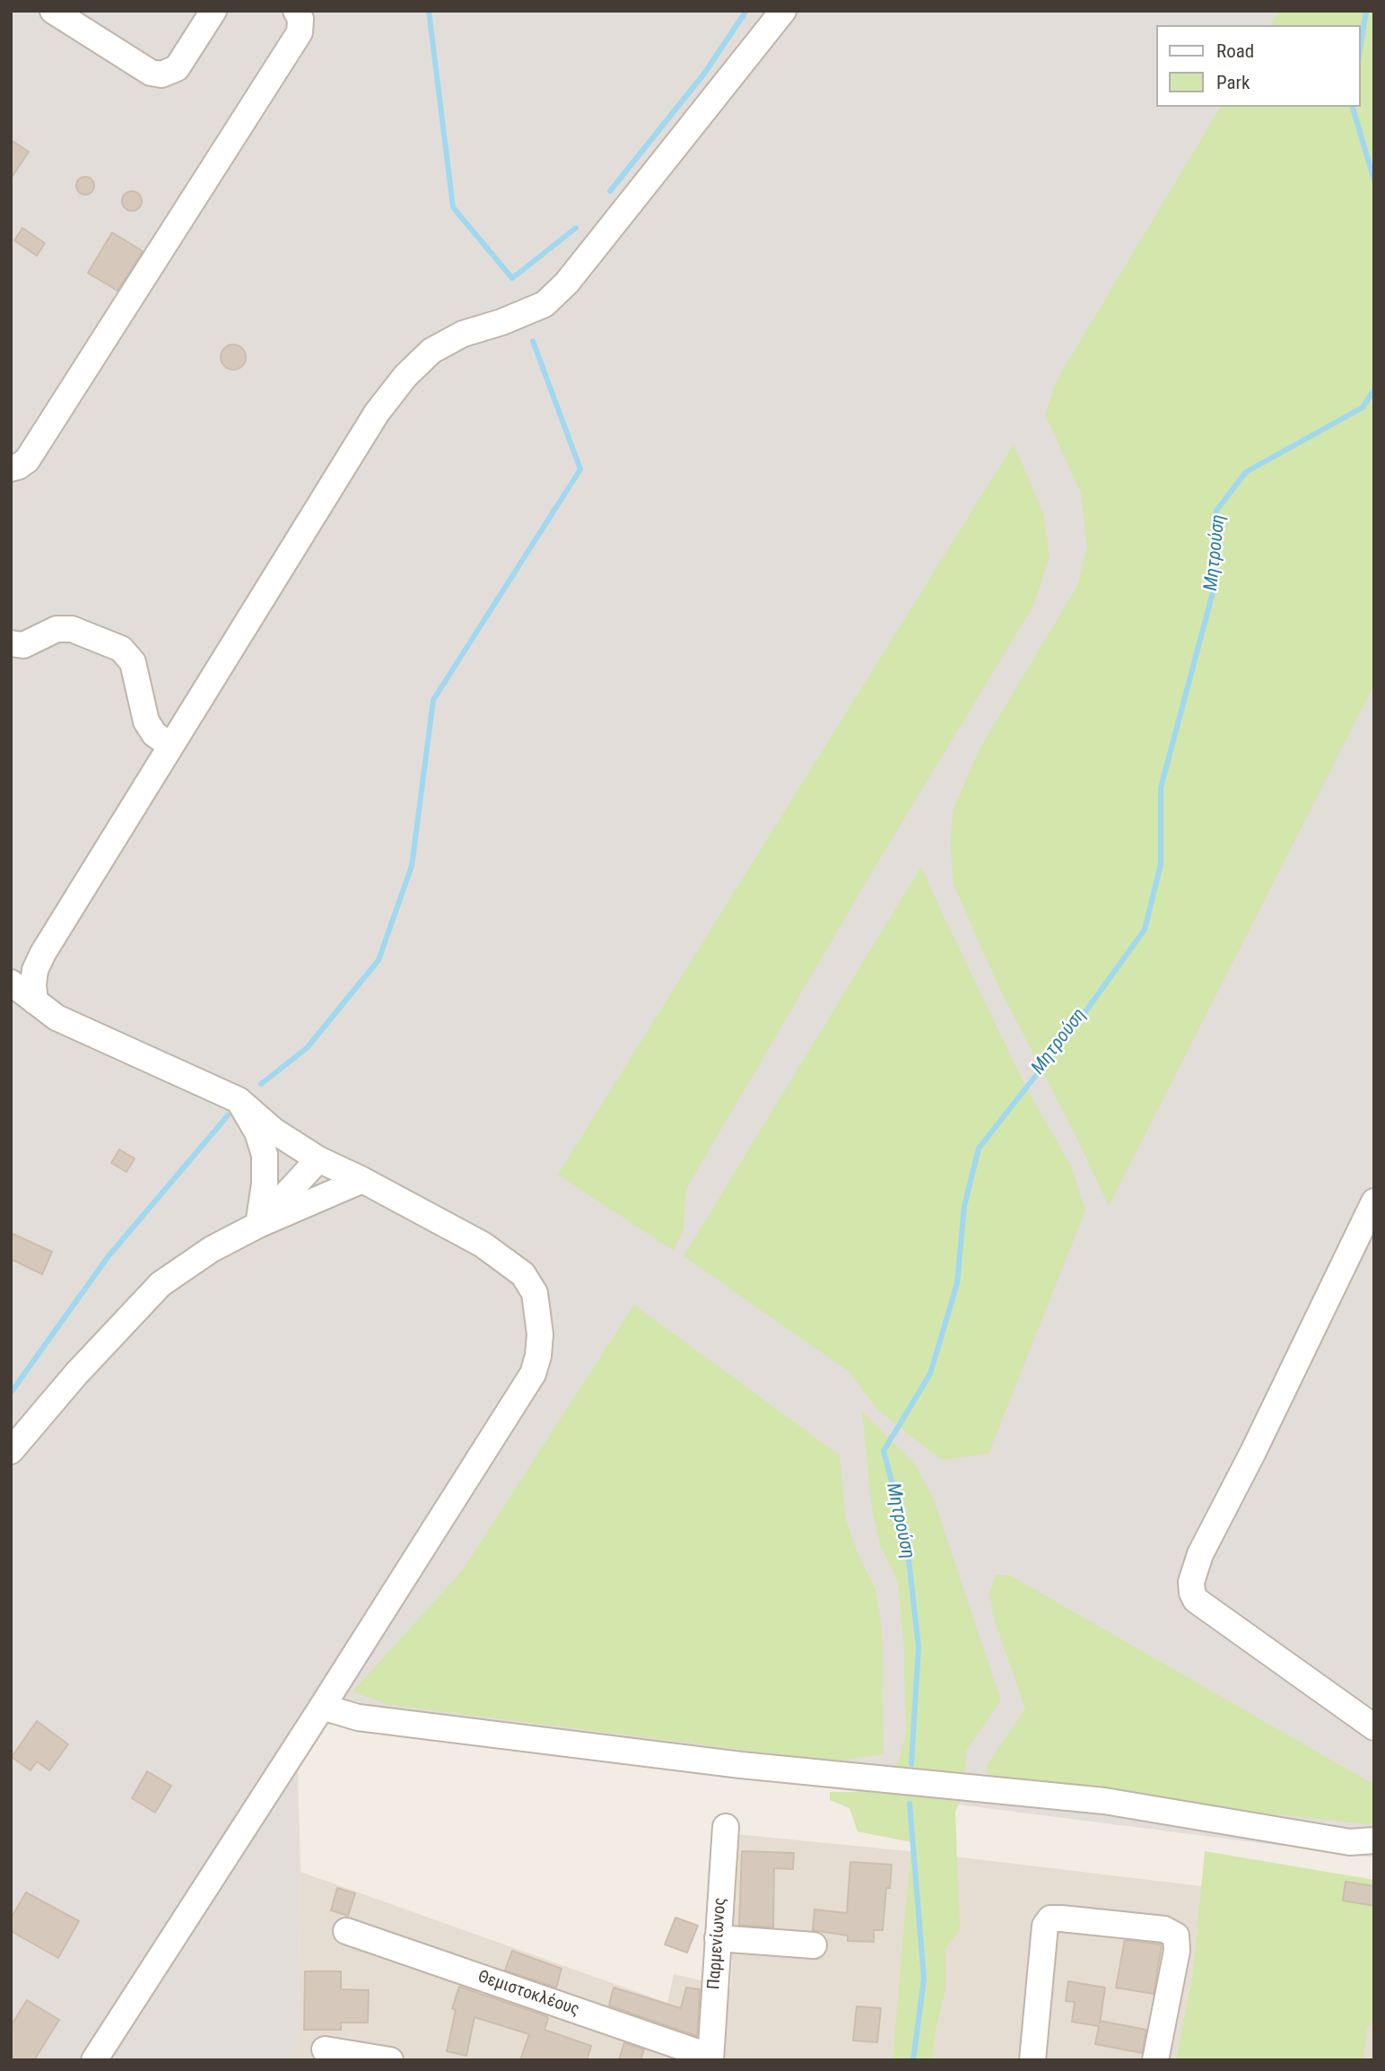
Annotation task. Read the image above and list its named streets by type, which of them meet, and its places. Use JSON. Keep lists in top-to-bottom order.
{
  "streets": {
    "street": ["Παρμενίωνος", "Θεμιστοκλέους"]
  },
  "crossings": [
    ["Παρμενίωνος", "Θεμιστοκλέους"]
  ],
  "water": ["Μητρούση"],
  "legend": ["Road", "Park"]
}
